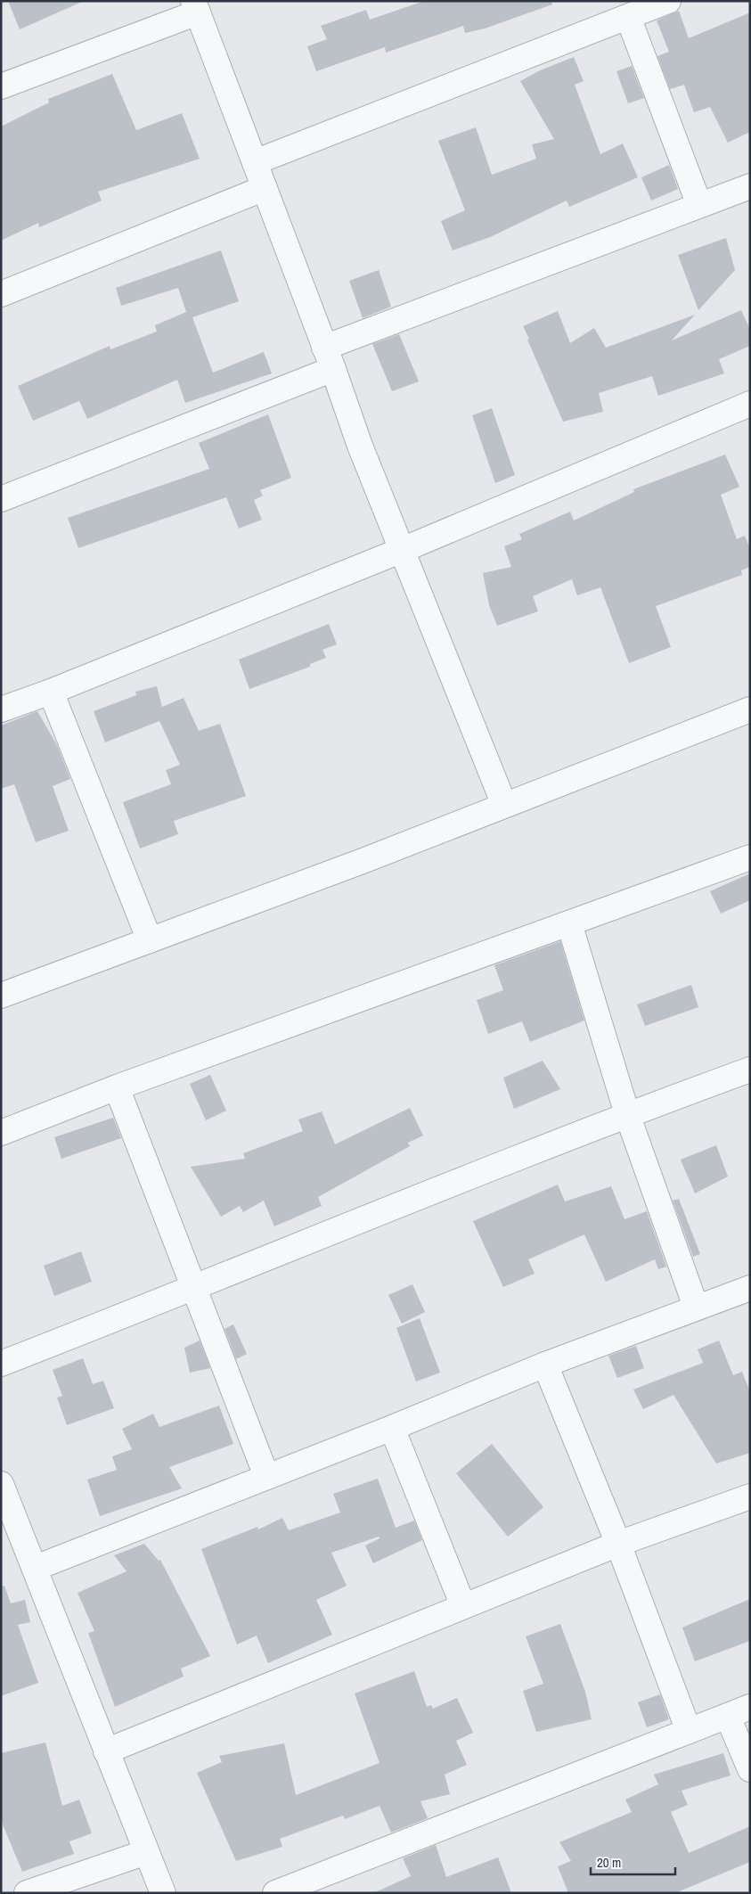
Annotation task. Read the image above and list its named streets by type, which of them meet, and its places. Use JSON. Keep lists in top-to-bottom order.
{
  "scale_bar": "20 m"
}
